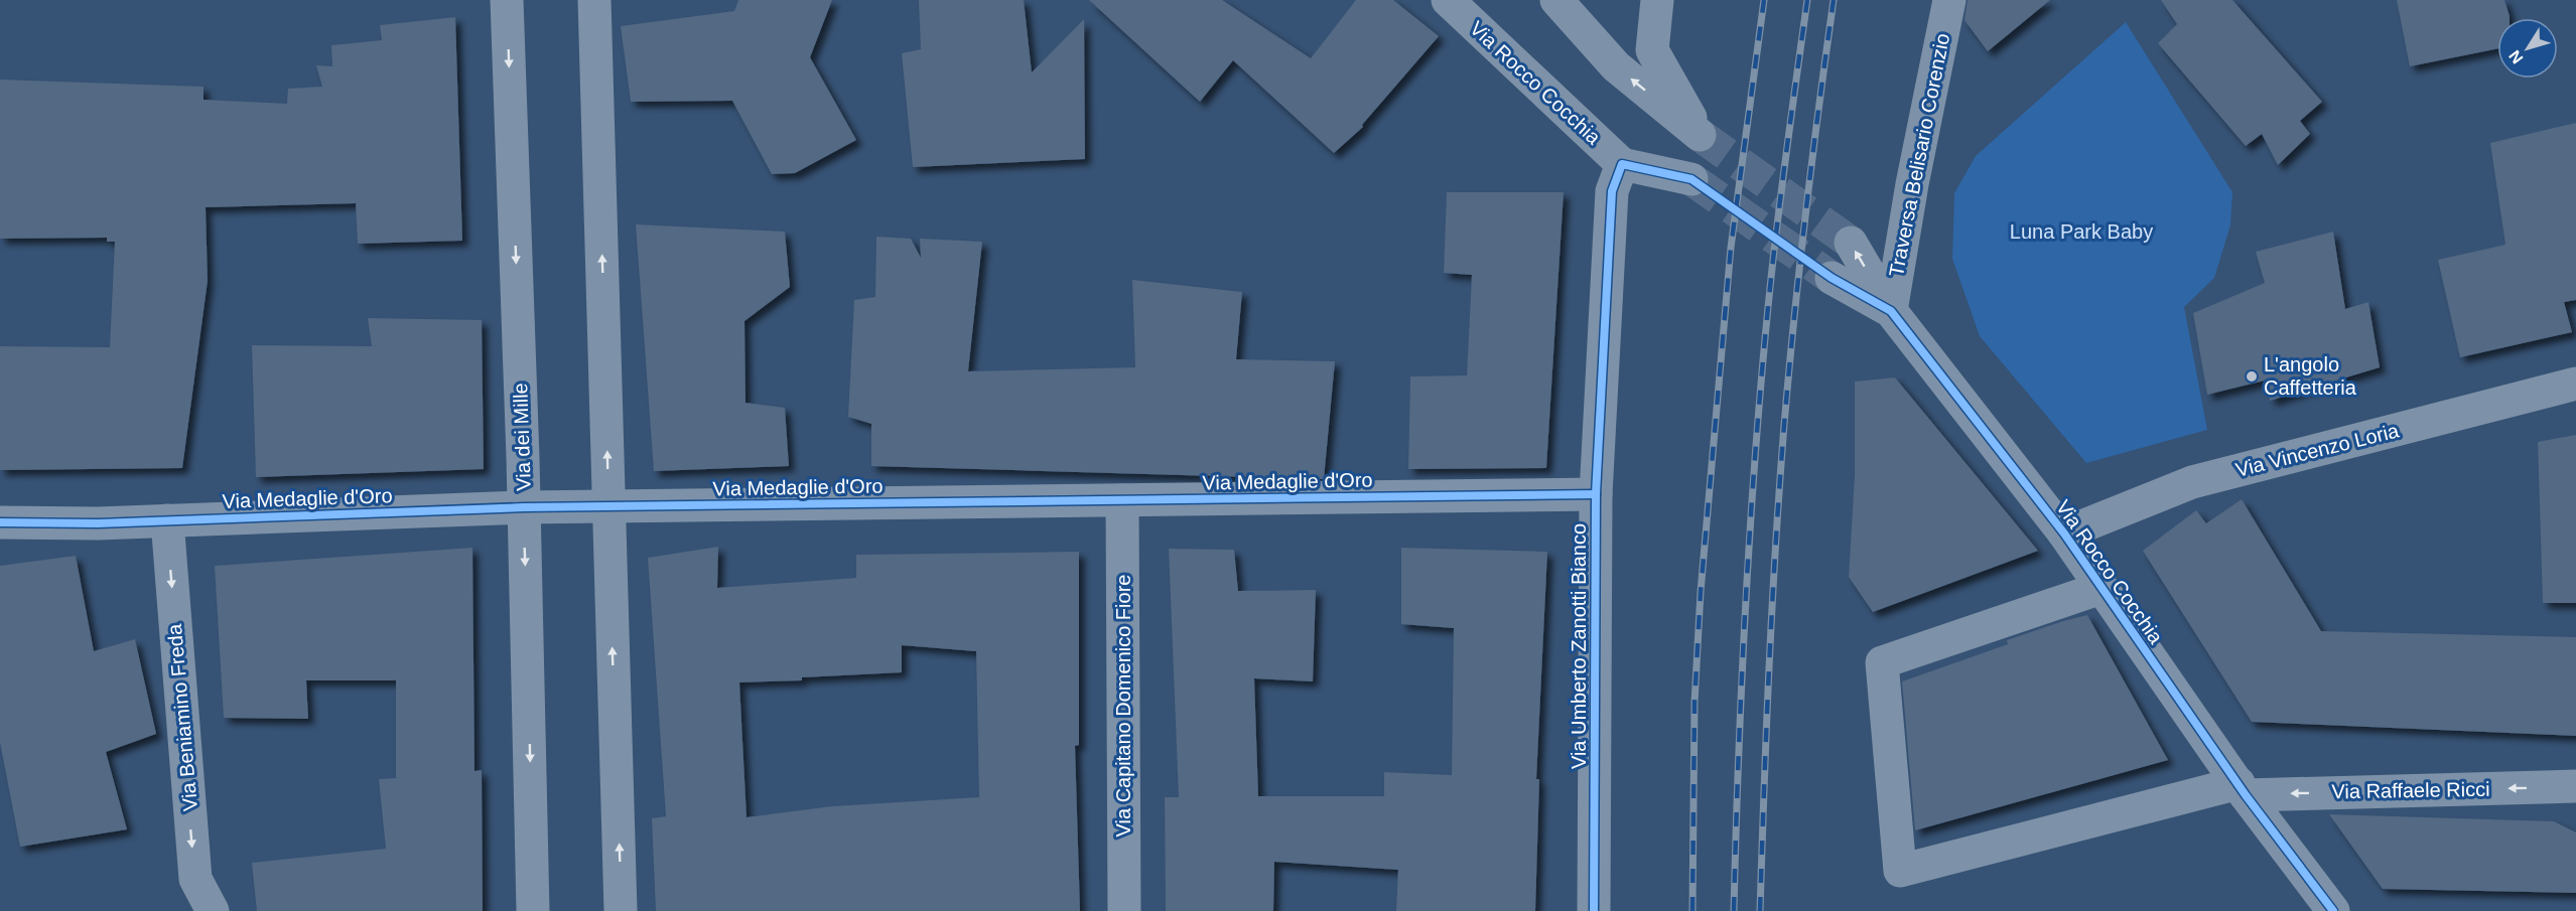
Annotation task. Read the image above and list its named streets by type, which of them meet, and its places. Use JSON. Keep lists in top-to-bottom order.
{
  "streets": {
    "street": [
      "Via Rocco Cocchia",
      "Traversa Belisario Corenzio",
      "Via dei Mille",
      "Via Vincenzo Loria",
      "Via Medaglie d'Oro",
      "Via Umberto Zanotti Bianco",
      "Via Capitano Domenico Fiore",
      "Via Beniamino Freda",
      "Via Raffaele Ricci"
    ]
  },
  "crossings": [
    ["Via Rocco Cocchia", "Traversa Belisario Corenzio"],
    ["Via Rocco Cocchia", "Via Vincenzo Loria"],
    ["Via Rocco Cocchia", "Via Umberto Zanotti Bianco"],
    ["Via Rocco Cocchia", "Via Raffaele Ricci"],
    ["Via dei Mille", "Via Medaglie d'Oro"],
    ["Via Medaglie d'Oro", "Via Umberto Zanotti Bianco"],
    ["Via Medaglie d'Oro", "Via Capitano Domenico Fiore"],
    ["Via Medaglie d'Oro", "Via Beniamino Freda"]
  ],
  "one_way": ["Via Beniamino Freda"],
  "parks": ["Luna Park Baby"],
  "places": ["L'angolo Caffetteria"],
  "north": "bottom left"
}
